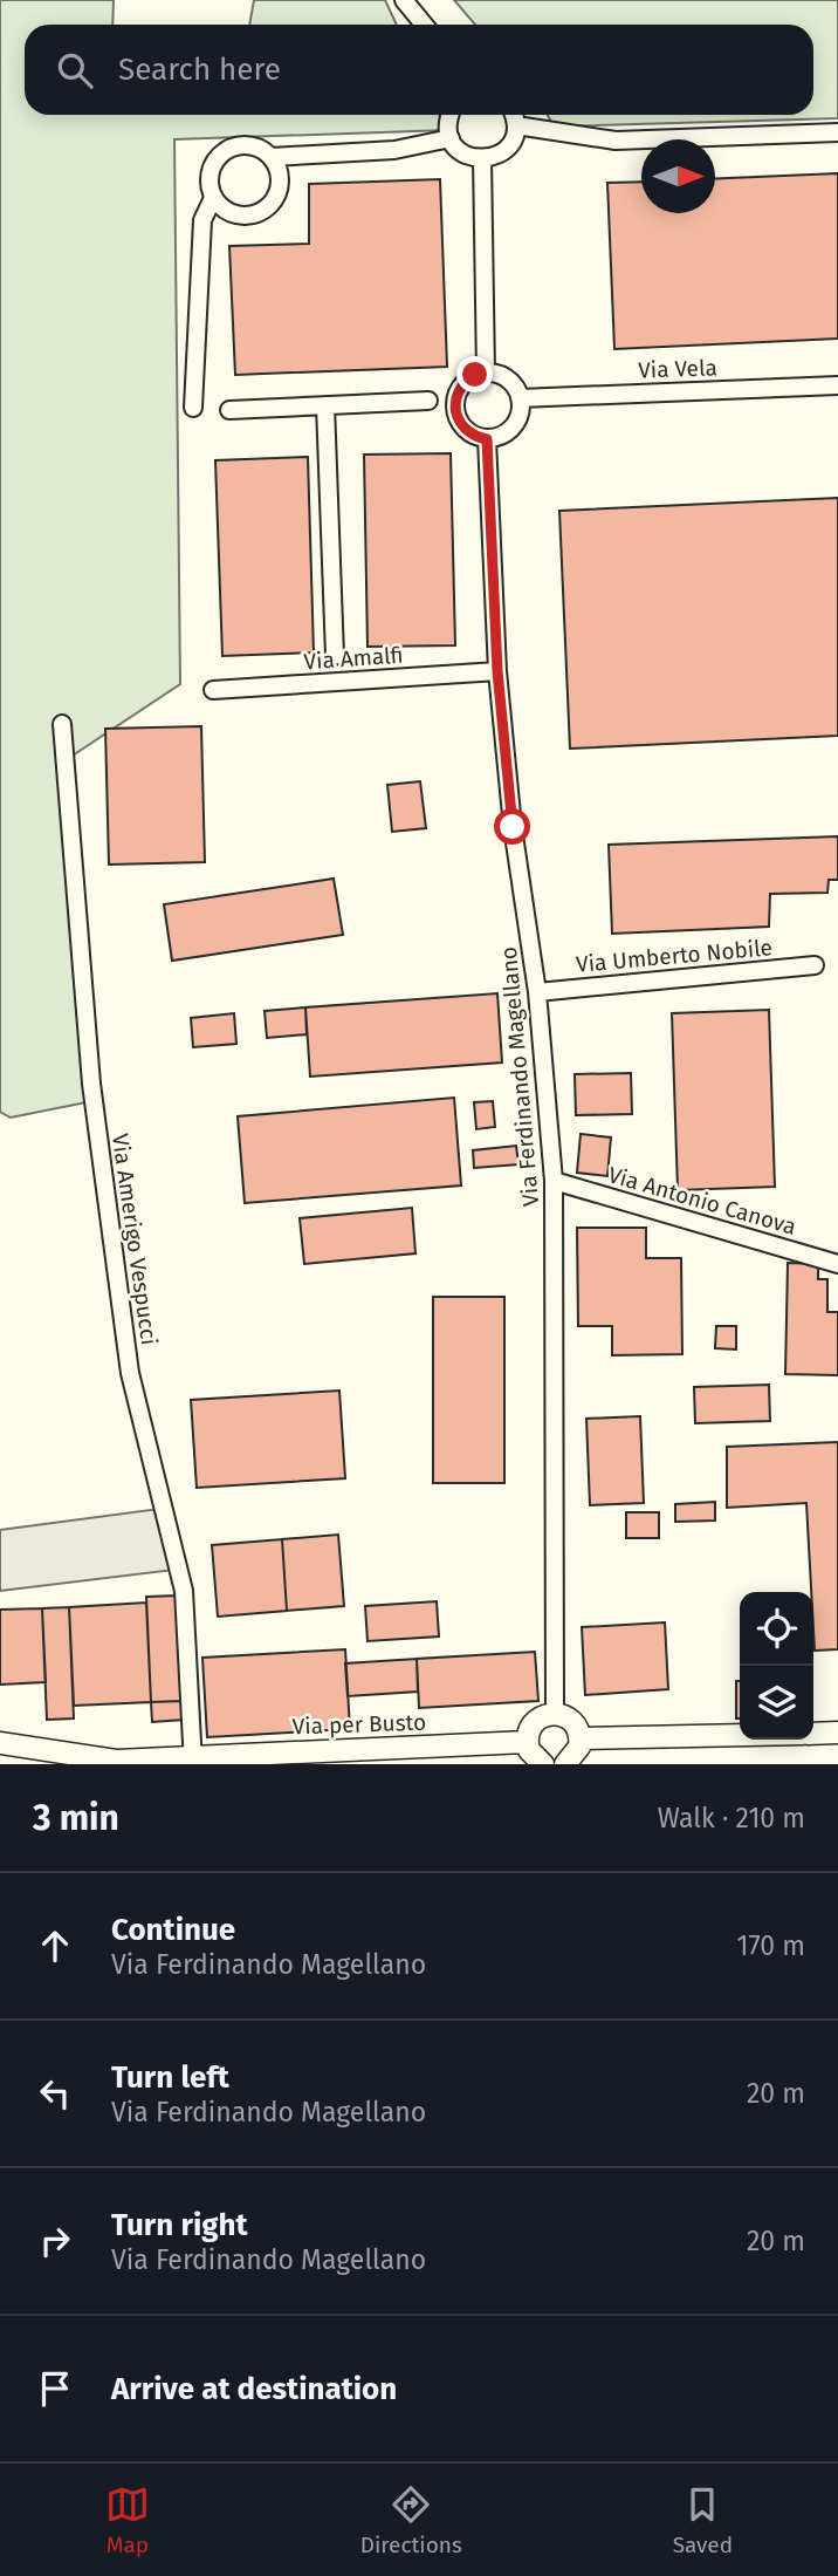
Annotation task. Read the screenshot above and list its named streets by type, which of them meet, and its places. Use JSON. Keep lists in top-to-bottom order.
{
  "streets": {
    "main road": ["Via per Busto"],
    "street": [
      "Via Vela",
      "Via Amalfi",
      "Via Umberto Nobile",
      "Via Ferdinando Magellano",
      "Via Antonio Canova",
      "Via Amerigo Vespucci"
    ]
  },
  "crossings": [
    ["Via Vela", "Via Ferdinando Magellano"],
    ["Via Amalfi", "Via Ferdinando Magellano"],
    ["Via Umberto Nobile", "Via Ferdinando Magellano"],
    ["Via Ferdinando Magellano", "Via Antonio Canova"],
    ["Via Amerigo Vespucci", "Via per Busto"]
  ],
  "north": "right",
  "page": {
    "search": "Search here",
    "heading": ["3 min", "Walk · 210 m"],
    "list": [
      ["Continue", "Via Ferdinando Magellano", "170 m"],
      ["Turn left", "Via Ferdinando Magellano", "20 m"],
      ["Turn right", "Via Ferdinando Magellano", "20 m"],
      "Arrive at destination"
    ],
    "nav": ["Map", "Directions", "Saved"]
  }
}
